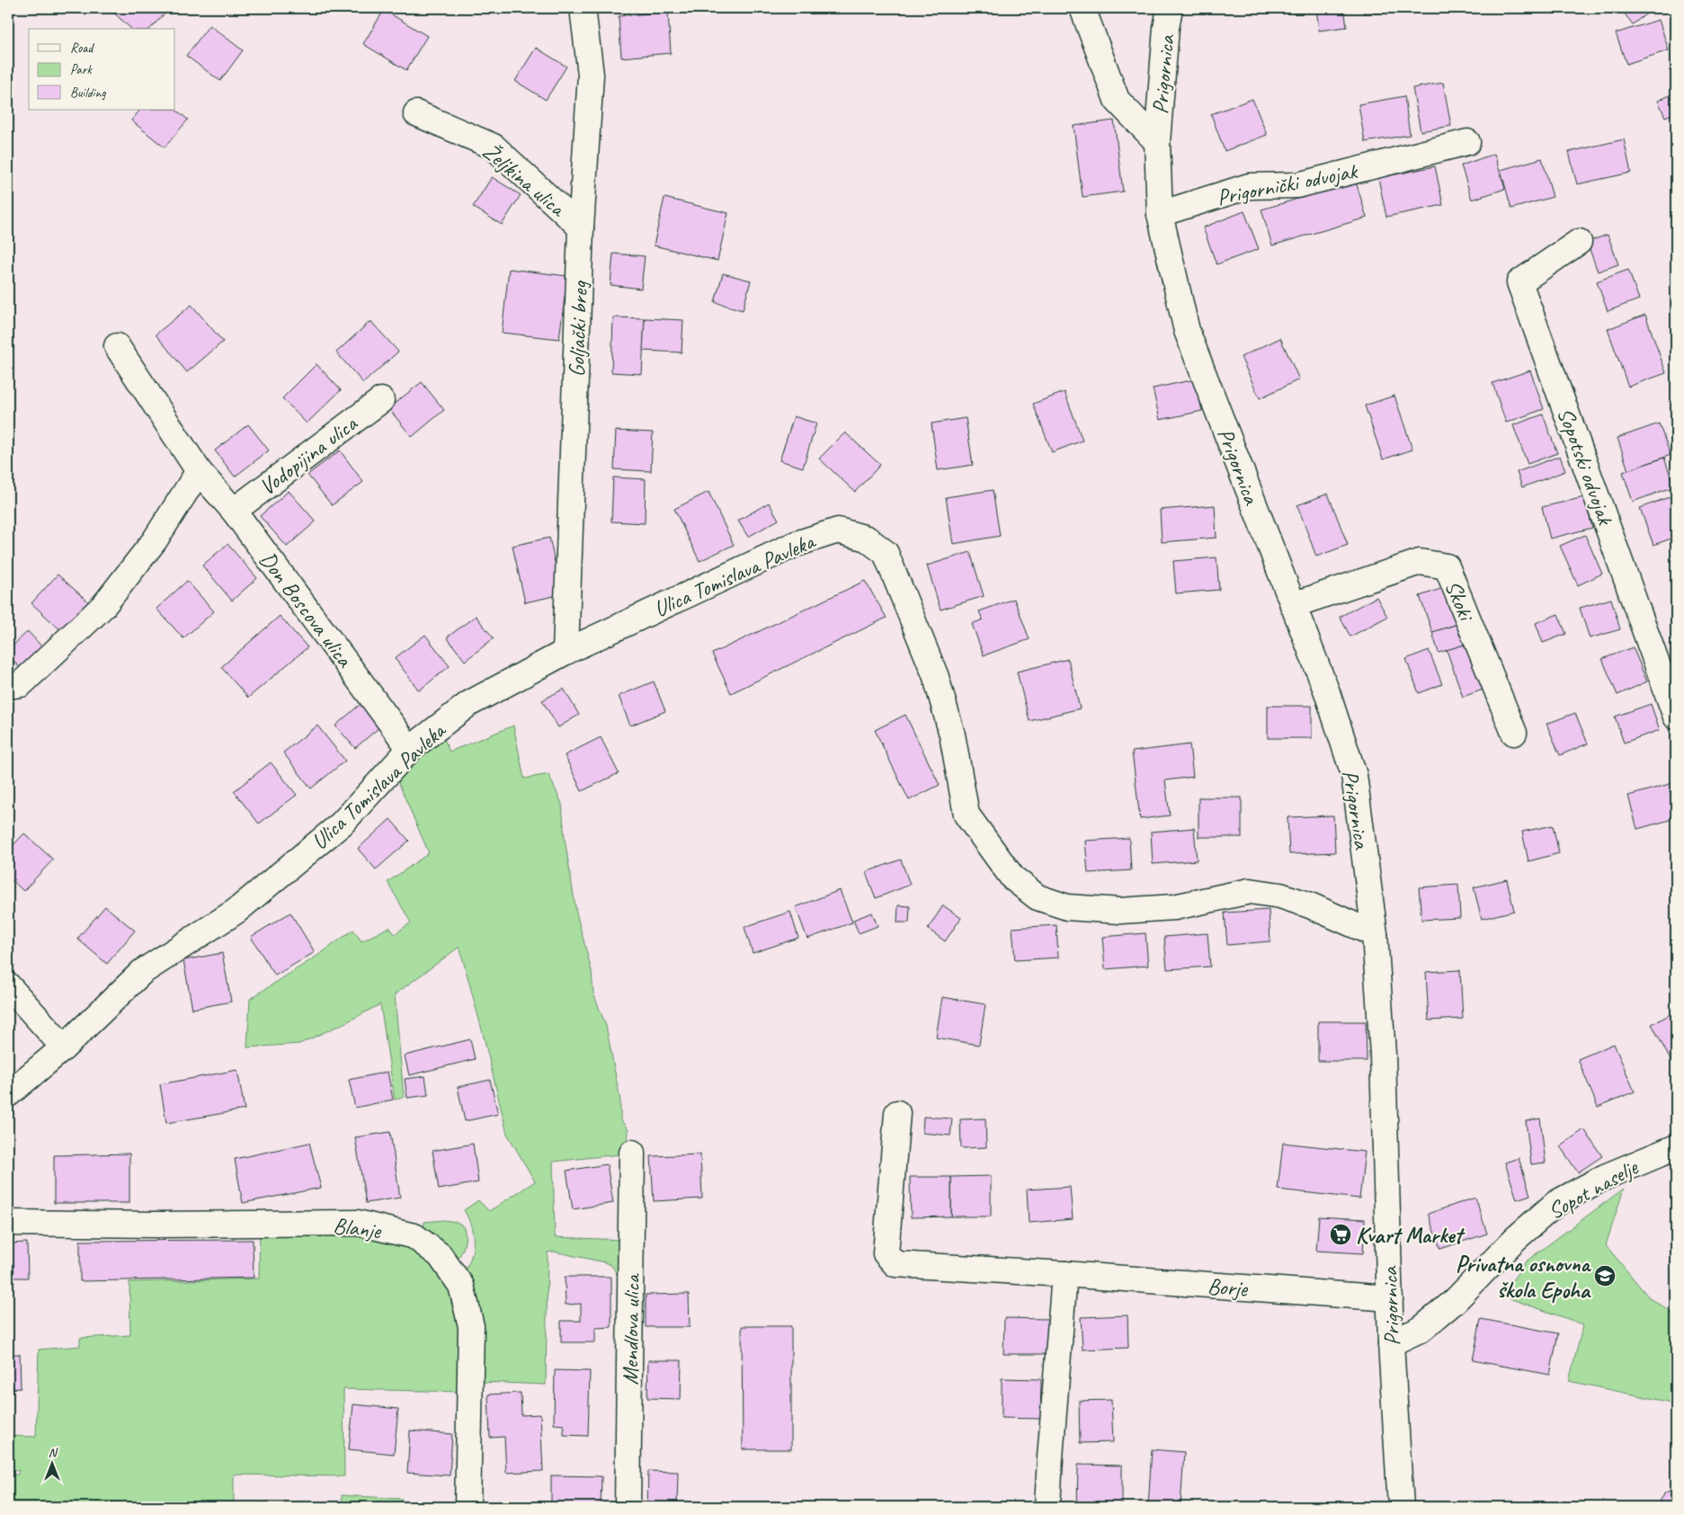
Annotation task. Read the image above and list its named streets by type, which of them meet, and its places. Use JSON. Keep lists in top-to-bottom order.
{
  "streets": {
    "street": [
      "Prigornica",
      "Željkina ulica",
      "Prigornički odvojak",
      "Goljački breg",
      "Vodopijina ulica",
      "Sopotski odvojak",
      "Ulica Tomislava Pavleka",
      "Skoki",
      "Don Boscova ulica",
      "Sopot naselje",
      "Blanje",
      "Borje",
      "Mendlova ulica"
    ]
  },
  "crossings": [
    ["Prigornica", "Prigornički odvojak"],
    ["Prigornica", "Ulica Tomislava Pavleka"],
    ["Prigornica", "Skoki"],
    ["Prigornica", "Sopot naselje"],
    ["Prigornica", "Borje"],
    ["Željkina ulica", "Goljački breg"],
    ["Goljački breg", "Ulica Tomislava Pavleka"],
    ["Vodopijina ulica", "Don Boscova ulica"],
    ["Ulica Tomislava Pavleka", "Don Boscova ulica"]
  ],
  "places": {
    "supermarket": ["Kvart Market"],
    "school or university": ["Privatna osnovna škola Epoha"]
  },
  "legend": ["Road", "Park", "Building"],
  "north": "top"
}
